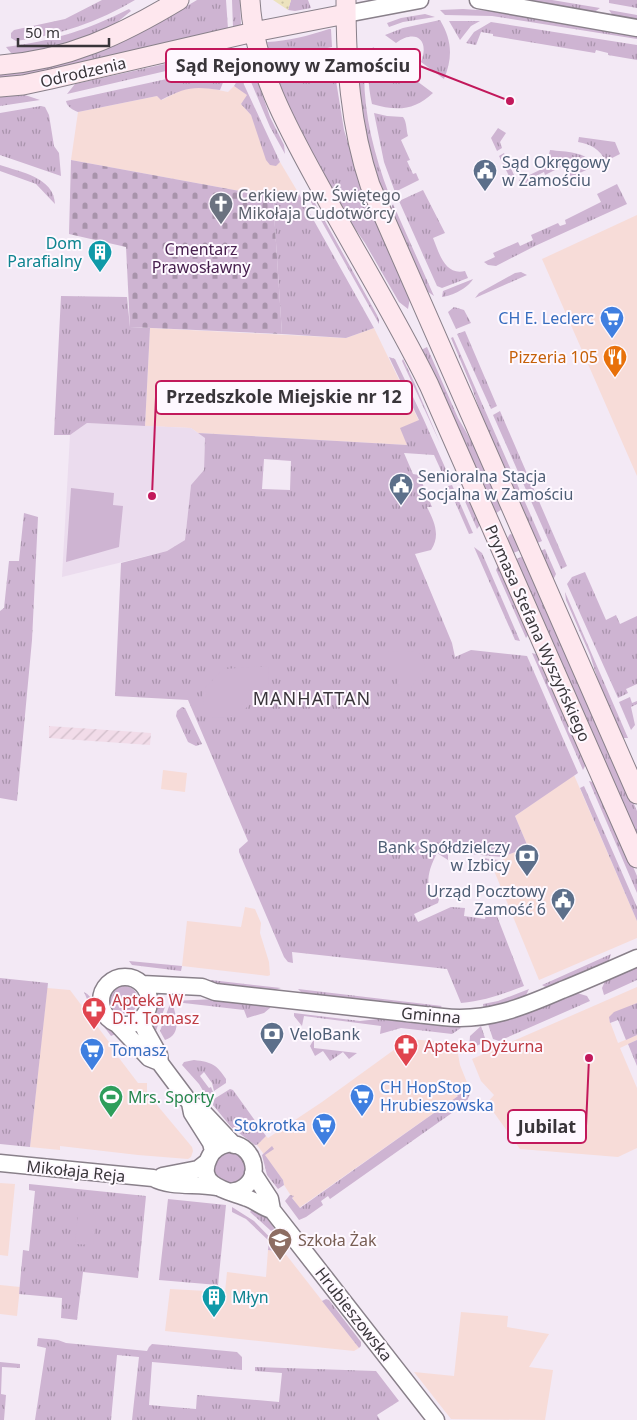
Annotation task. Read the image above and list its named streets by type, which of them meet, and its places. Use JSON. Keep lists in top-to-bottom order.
{
  "streets": {
    "main road": ["Odrodzenia", "Prymasa Stefana Wyszyńskiego"],
    "street": ["Gminna", "Mikołaja Reja", "Hrubieszowska"]
  },
  "crossings": [
    ["Odrodzenia", "Prymasa Stefana Wyszyńskiego"],
    ["Mikołaja Reja", "Hrubieszowska"]
  ],
  "districts": ["MANHATTAN"],
  "parks": ["Cmentarz Prawosławny"],
  "places": {
    "other": ["Sąd Rejonowy w Zamościu", "Przedszkole Miejskie nr 12", "Jubilat"],
    "public building": ["Sąd Okręgowy w Zamościu", "Senioralna Stacja Socjalna w Zamościu", "Urząd Pocztowy Zamość 6"],
    "church": ["Cerkiew pw. Świętego Mikołaja Cudotwórcy"],
    "building": ["Dom Parafialny", "Młyn"],
    "supermarket": [
      "CH E. Leclerc",
      "Tomasz",
      "CH HopStop Hrubieszowska",
      "Stokrotka"
    ],
    "restaurant": ["Pizzeria 105"],
    "bank": ["Bank Spółdzielczy w Izbicy", "VeloBank"],
    "pharmacy": ["Apteka W D.T. Tomasz", "Apteka Dyżurna"],
    "sports": ["Mrs. Sporty"],
    "school or university": ["Szkoła Żak"]
  },
  "scale_bar": "50 m"
}
